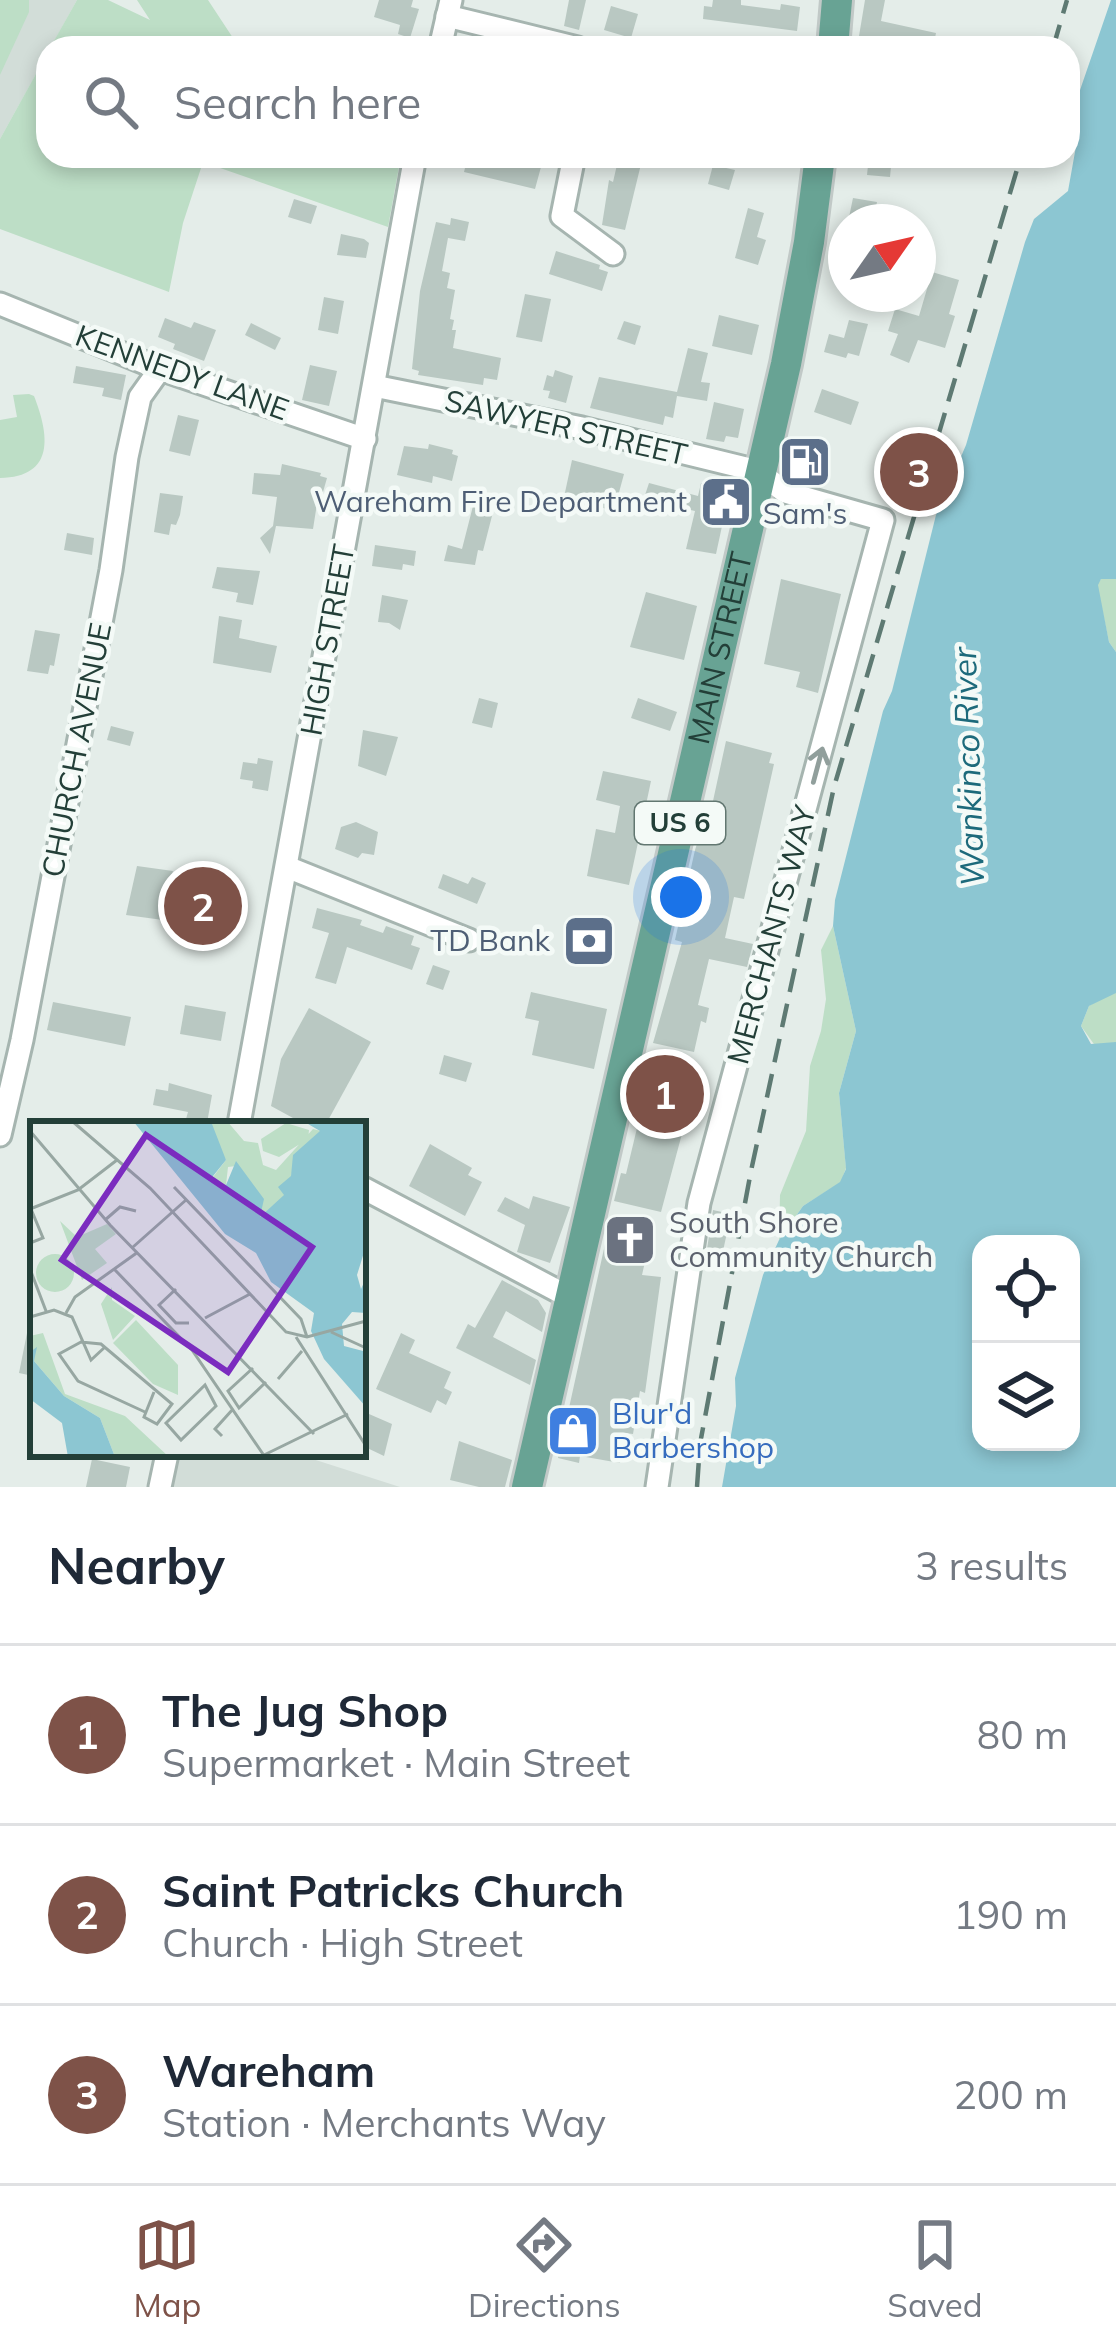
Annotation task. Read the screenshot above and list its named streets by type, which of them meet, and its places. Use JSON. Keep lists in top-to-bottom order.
{
  "streets": {
    "main road": ["MAIN STREET", "US 6"],
    "street": [
      "KENNEDY LANE",
      "SAWYER STREET",
      "HIGH STREET",
      "CHURCH AVENUE",
      "MERCHANTS WAY"
    ]
  },
  "crossings": [
    ["KENNEDY LANE", "HIGH STREET"],
    ["KENNEDY LANE", "CHURCH AVENUE"],
    ["SAWYER STREET", "HIGH STREET"],
    ["SAWYER STREET", "MAIN STREET"],
    ["SAWYER STREET", "MERCHANTS WAY"],
    ["MAIN STREET", "MERCHANTS WAY"]
  ],
  "one_way": ["MERCHANTS WAY"],
  "water": ["Wankinco River"],
  "places": {
    "fuel station": ["Sam's"],
    "public building": ["Wareham Fire Department"],
    "bank": ["TD Bank"],
    "church": ["South Shore Community Church"],
    "shop": ["Blur'd Barbershop"]
  },
  "north": "top right",
  "page": {
    "search": "Search here",
    "pins": ["3", "2", "1"],
    "heading": ["Nearby", "3 results"],
    "list": [
      {
        "mark": "1",
        "name": "The Jug Shop",
        "note": "Supermarket · Main Street",
        "value": "80 m"
      },
      {
        "mark": "2",
        "name": "Saint Patricks Church",
        "note": "Church · High Street",
        "value": "190 m"
      },
      {
        "mark": "3",
        "name": "Wareham",
        "note": "Station · Merchants Way",
        "value": "200 m"
      }
    ],
    "nav": ["Map", "Directions", "Saved"]
  }
}
